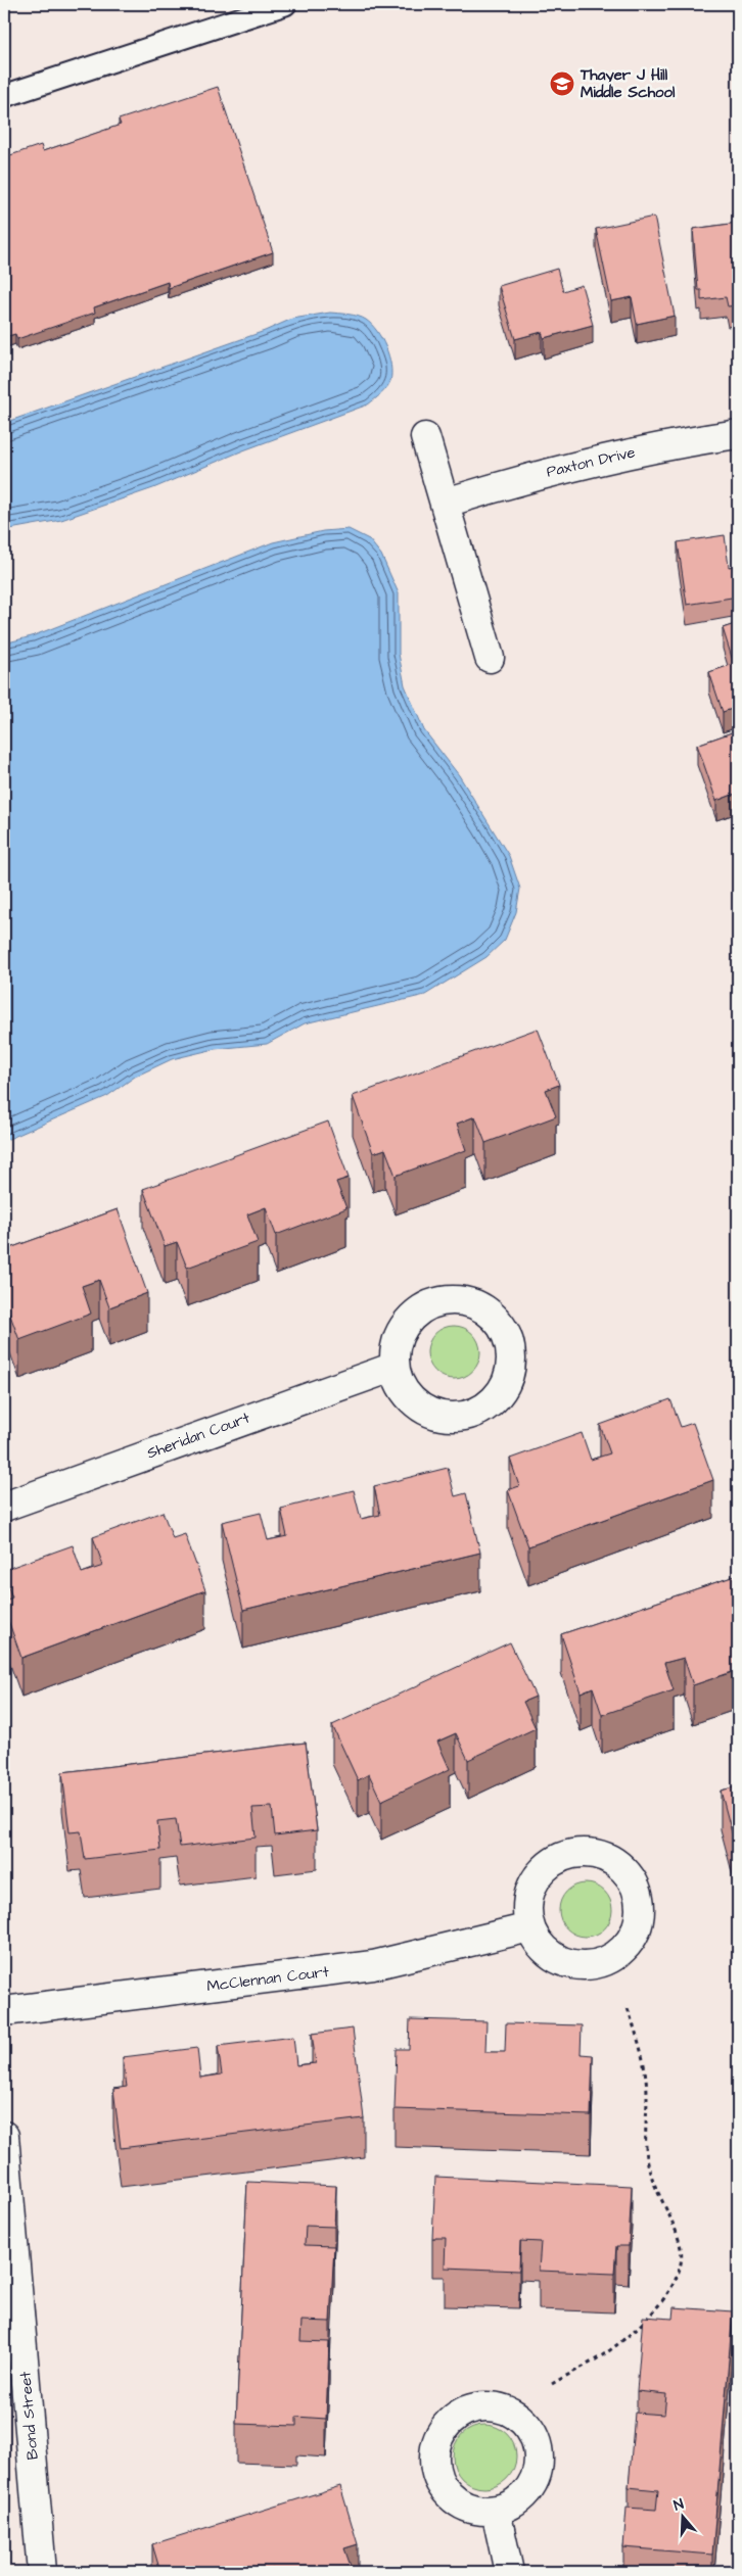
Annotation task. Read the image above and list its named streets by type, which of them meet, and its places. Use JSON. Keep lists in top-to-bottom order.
{
  "streets": {
    "street": [
      "Paxton Drive",
      "Sheridan Court",
      "McClennan Court",
      "Bond Street"
    ]
  },
  "places": {
    "school or university": ["Thayer J Hill Middle School"]
  },
  "north": "top"
}
